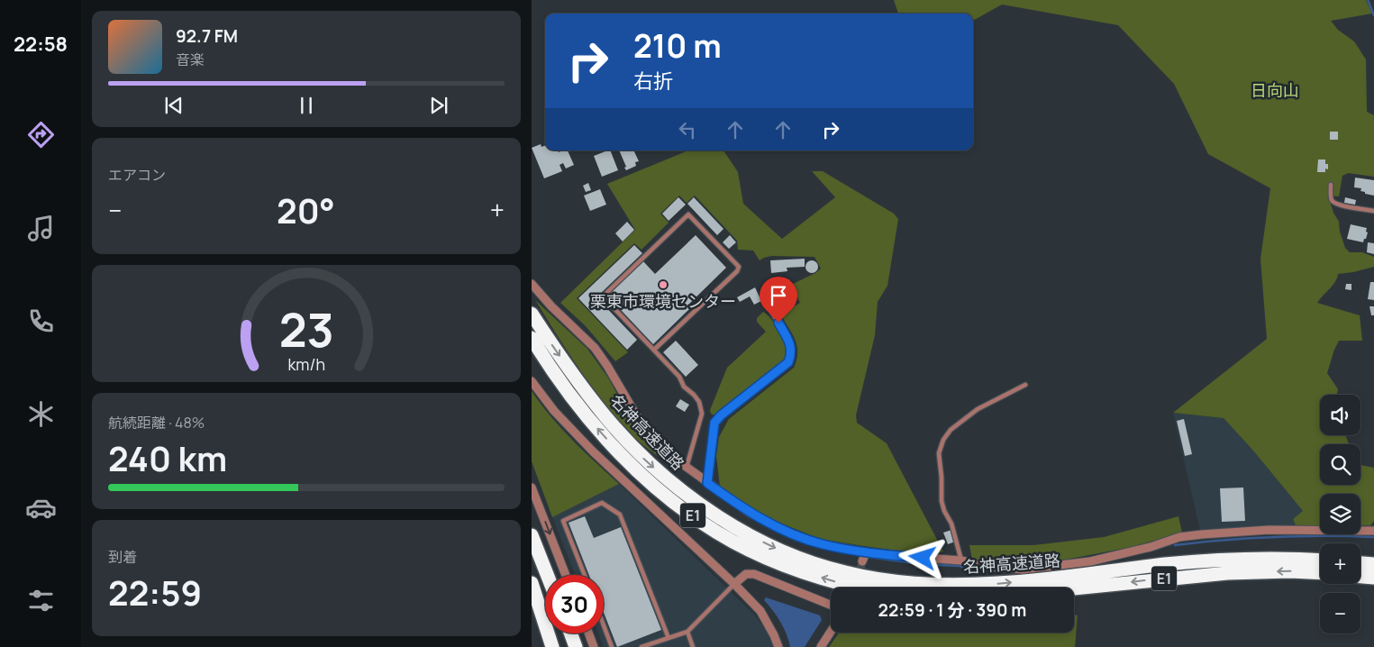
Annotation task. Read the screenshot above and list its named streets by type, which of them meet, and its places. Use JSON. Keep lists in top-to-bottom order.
{
  "streets": {
    "highway": ["名神高速道路", "E1"]
  },
  "parks": ["日向山"],
  "places": ["栗東市環境センター"],
  "page": {
    "tabs": "22:58",
    "turn": ["210 m", "右折"],
    "song": ["92.7 FM", "音楽"],
    "tile": [
      "エアコン",
      ["航続距離 · 48%", "240 km"],
      ["到着", "22:59"]
    ],
    "heat": ["−", "20°", "+"],
    "map_buttons": ["+", "−"],
    "limit": "30",
    "trip": "22:59 · 1 分 · 390 m",
    "gauge": ["23", "km/h"]
  }
}
